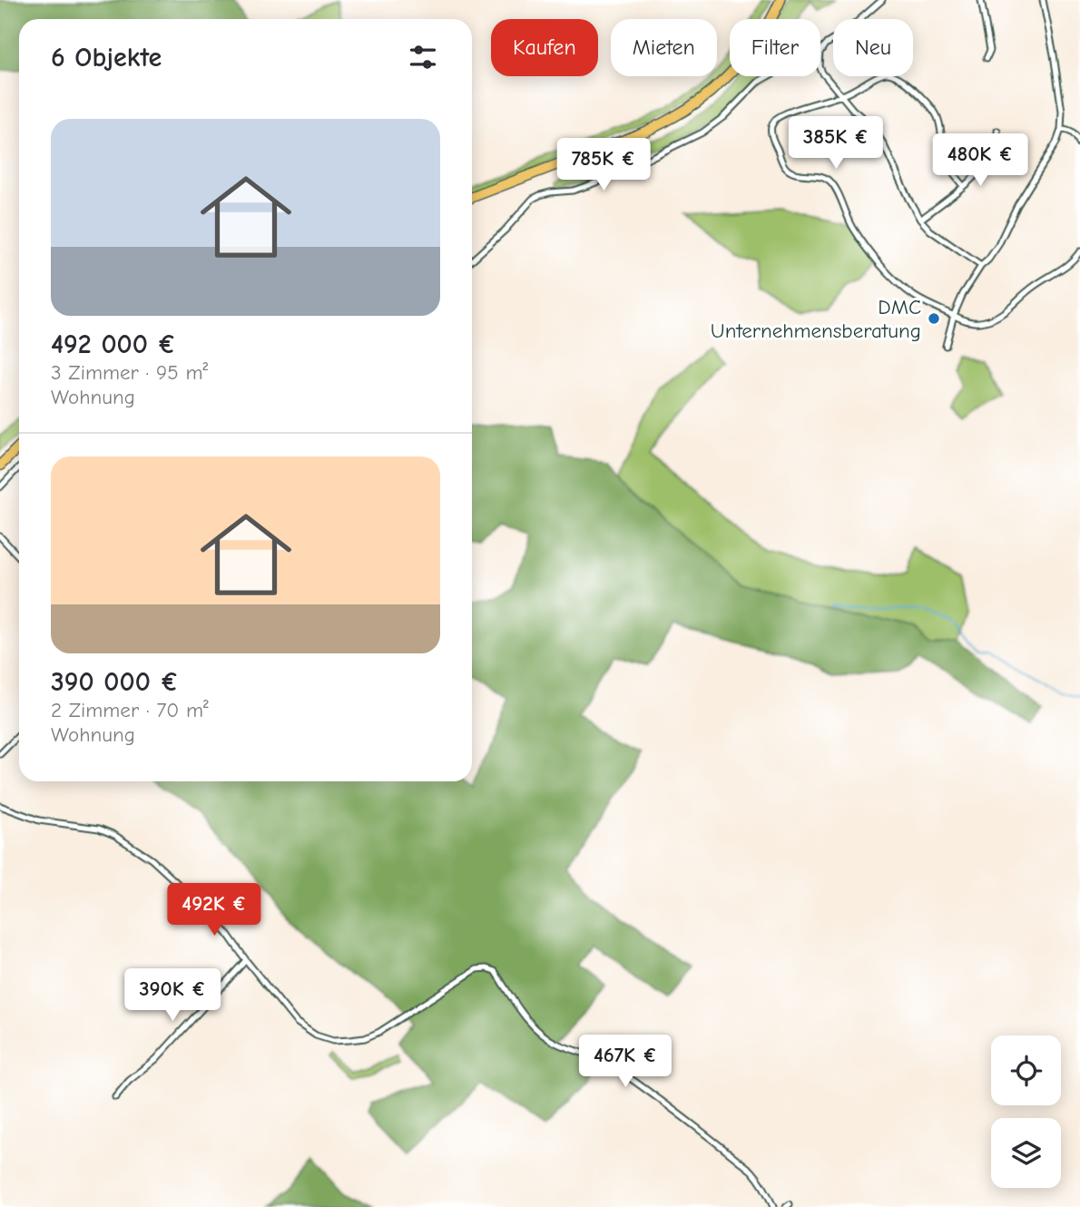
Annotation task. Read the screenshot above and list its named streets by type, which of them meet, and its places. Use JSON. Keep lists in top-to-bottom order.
{
  "places": ["DMC Unternehmensberatung"],
  "page": {
    "chip": [
      "Kaufen",
      "Mieten",
      "Filter",
      "Neu"
    ],
    "heading": "6 Objekte",
    "list": [
      {
        "name": "492 000 €",
        "note": "3 Zimmer · 95 m² · Wohnung"
      },
      {
        "name": "390 000 €",
        "note": "2 Zimmer · 70 m² · Wohnung"
      }
    ],
    "price": [
      "385K €",
      "480K €",
      "785K €",
      "492K €",
      "390K €",
      "467K €"
    ]
  }
}
